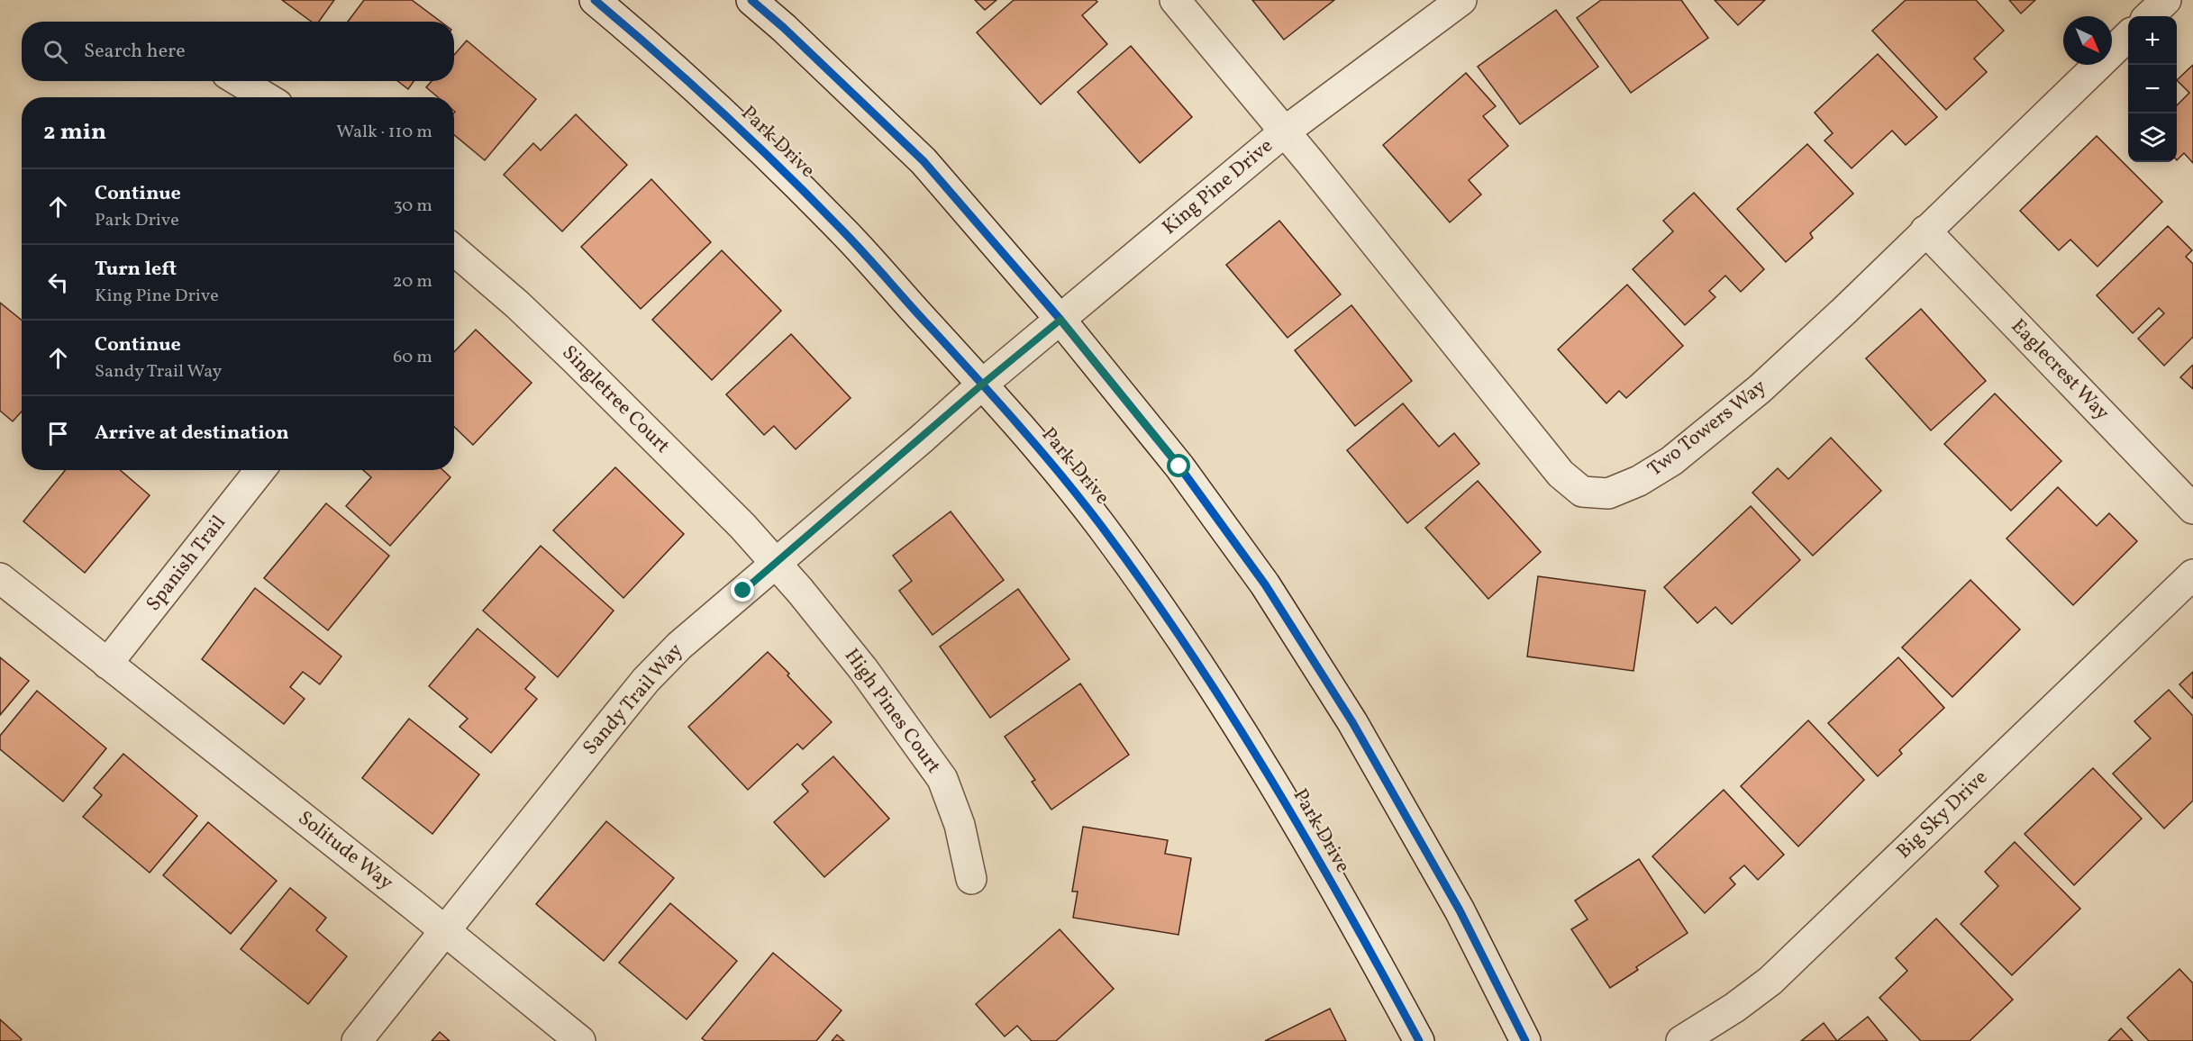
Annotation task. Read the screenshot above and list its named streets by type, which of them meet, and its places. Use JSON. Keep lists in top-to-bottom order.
{
  "streets": {
    "street": [
      "Park Drive",
      "King Pine Drive",
      "Eaglecrest Way",
      "Singletree Court",
      "Two Towers Way",
      "Spanish Trail",
      "Sandy Trail Way",
      "High Pines Court",
      "Big Sky Drive",
      "Solitude Way"
    ]
  },
  "crossings": [
    ["Park Drive", "King Pine Drive"],
    ["Park Drive", "Sandy Trail Way"],
    ["King Pine Drive", "Two Towers Way"],
    ["King Pine Drive", "Sandy Trail Way"],
    ["Eaglecrest Way", "Two Towers Way"],
    ["Singletree Court", "Sandy Trail Way"],
    ["Singletree Court", "High Pines Court"],
    ["Spanish Trail", "Solitude Way"],
    ["Sandy Trail Way", "High Pines Court"],
    ["Sandy Trail Way", "Solitude Way"]
  ],
  "north": "bottom right",
  "page": {
    "map_buttons": ["+", "−"],
    "search": "Search here",
    "heading": ["2 min", "Walk · 110 m"],
    "list": [
      ["Continue", "Park Drive", "30 m"],
      ["Turn left", "King Pine Drive", "20 m"],
      ["Continue", "Sandy Trail Way", "60 m"],
      "Arrive at destination"
    ]
  }
}
